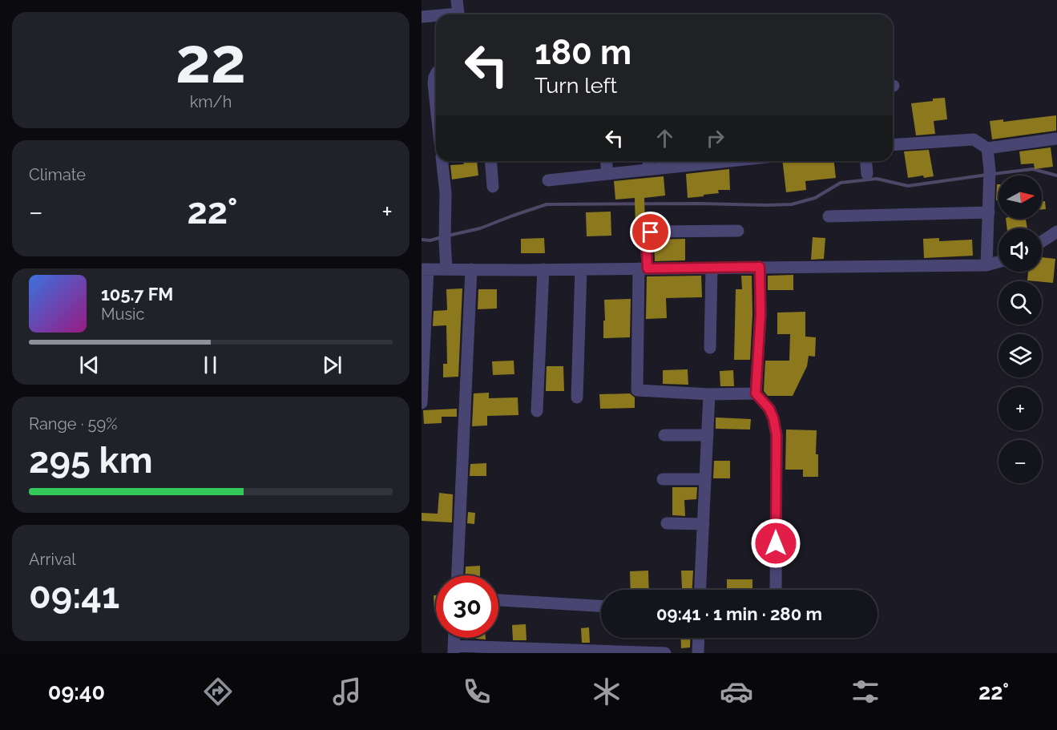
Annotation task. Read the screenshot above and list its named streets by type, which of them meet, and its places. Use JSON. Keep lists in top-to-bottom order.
{
  "north": "right",
  "page": {
    "tile": [
      ["22", "km/h"],
      "Climate",
      ["Range · 59%", "295 km"],
      ["Arrival", "09:41"]
    ],
    "turn": ["180 m", "Turn left"],
    "map_buttons": ["+", "−"],
    "heat": ["−", "22°", "+"],
    "song": ["105.7 FM", "Music"],
    "limit": "30",
    "trip": "09:41 · 1 min · 280 m",
    "tabs": ["09:40", "22°"]
  }
}
